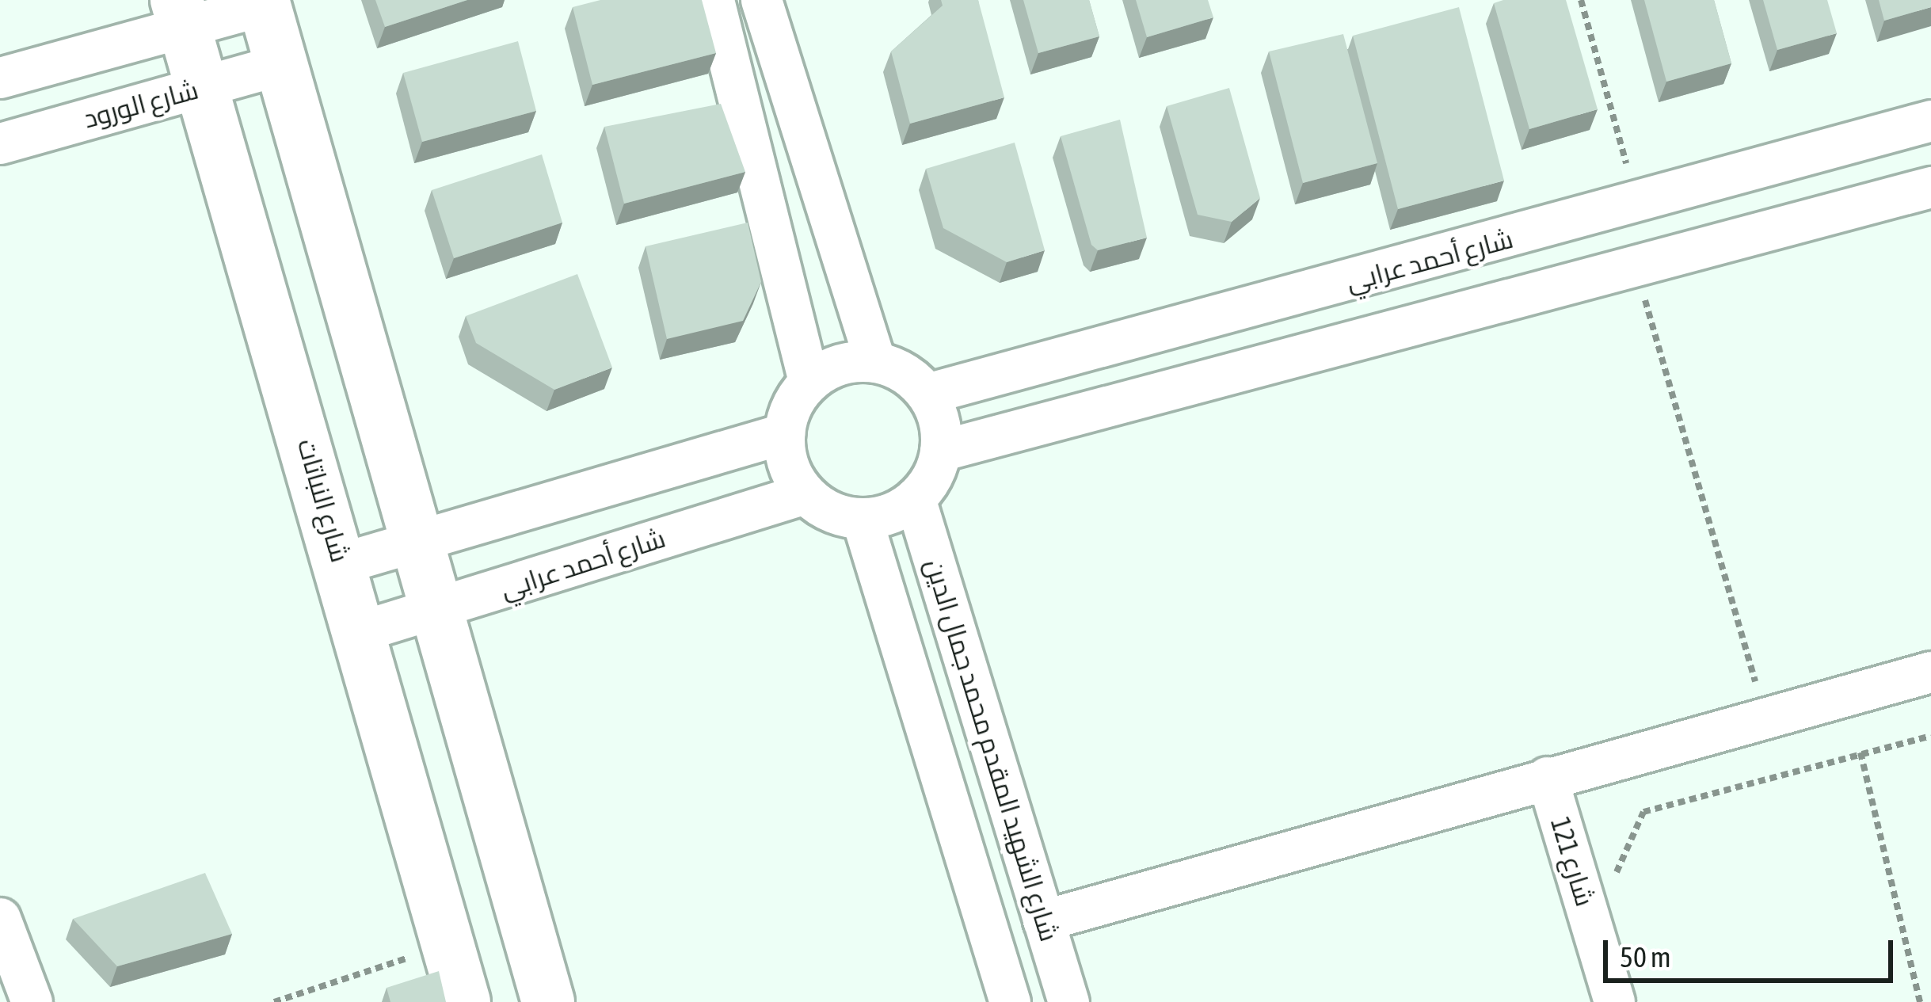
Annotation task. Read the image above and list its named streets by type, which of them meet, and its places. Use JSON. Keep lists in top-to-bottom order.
{
  "streets": {
    "street": [
      "شارع الورود",
      "شارع أحمد عرابي",
      "شارع النباتات",
      "شارع الشهيد المقدم محمد جمال الدين",
      "شارع 121"
    ]
  },
  "crossings": [
    ["شارع الورود", "شارع النباتات"],
    ["شارع أحمد عرابي", "شارع النباتات"],
    ["شارع أحمد عرابي", "شارع الشهيد المقدم محمد جمال الدين"]
  ],
  "scale_bar": "50 m"
}
